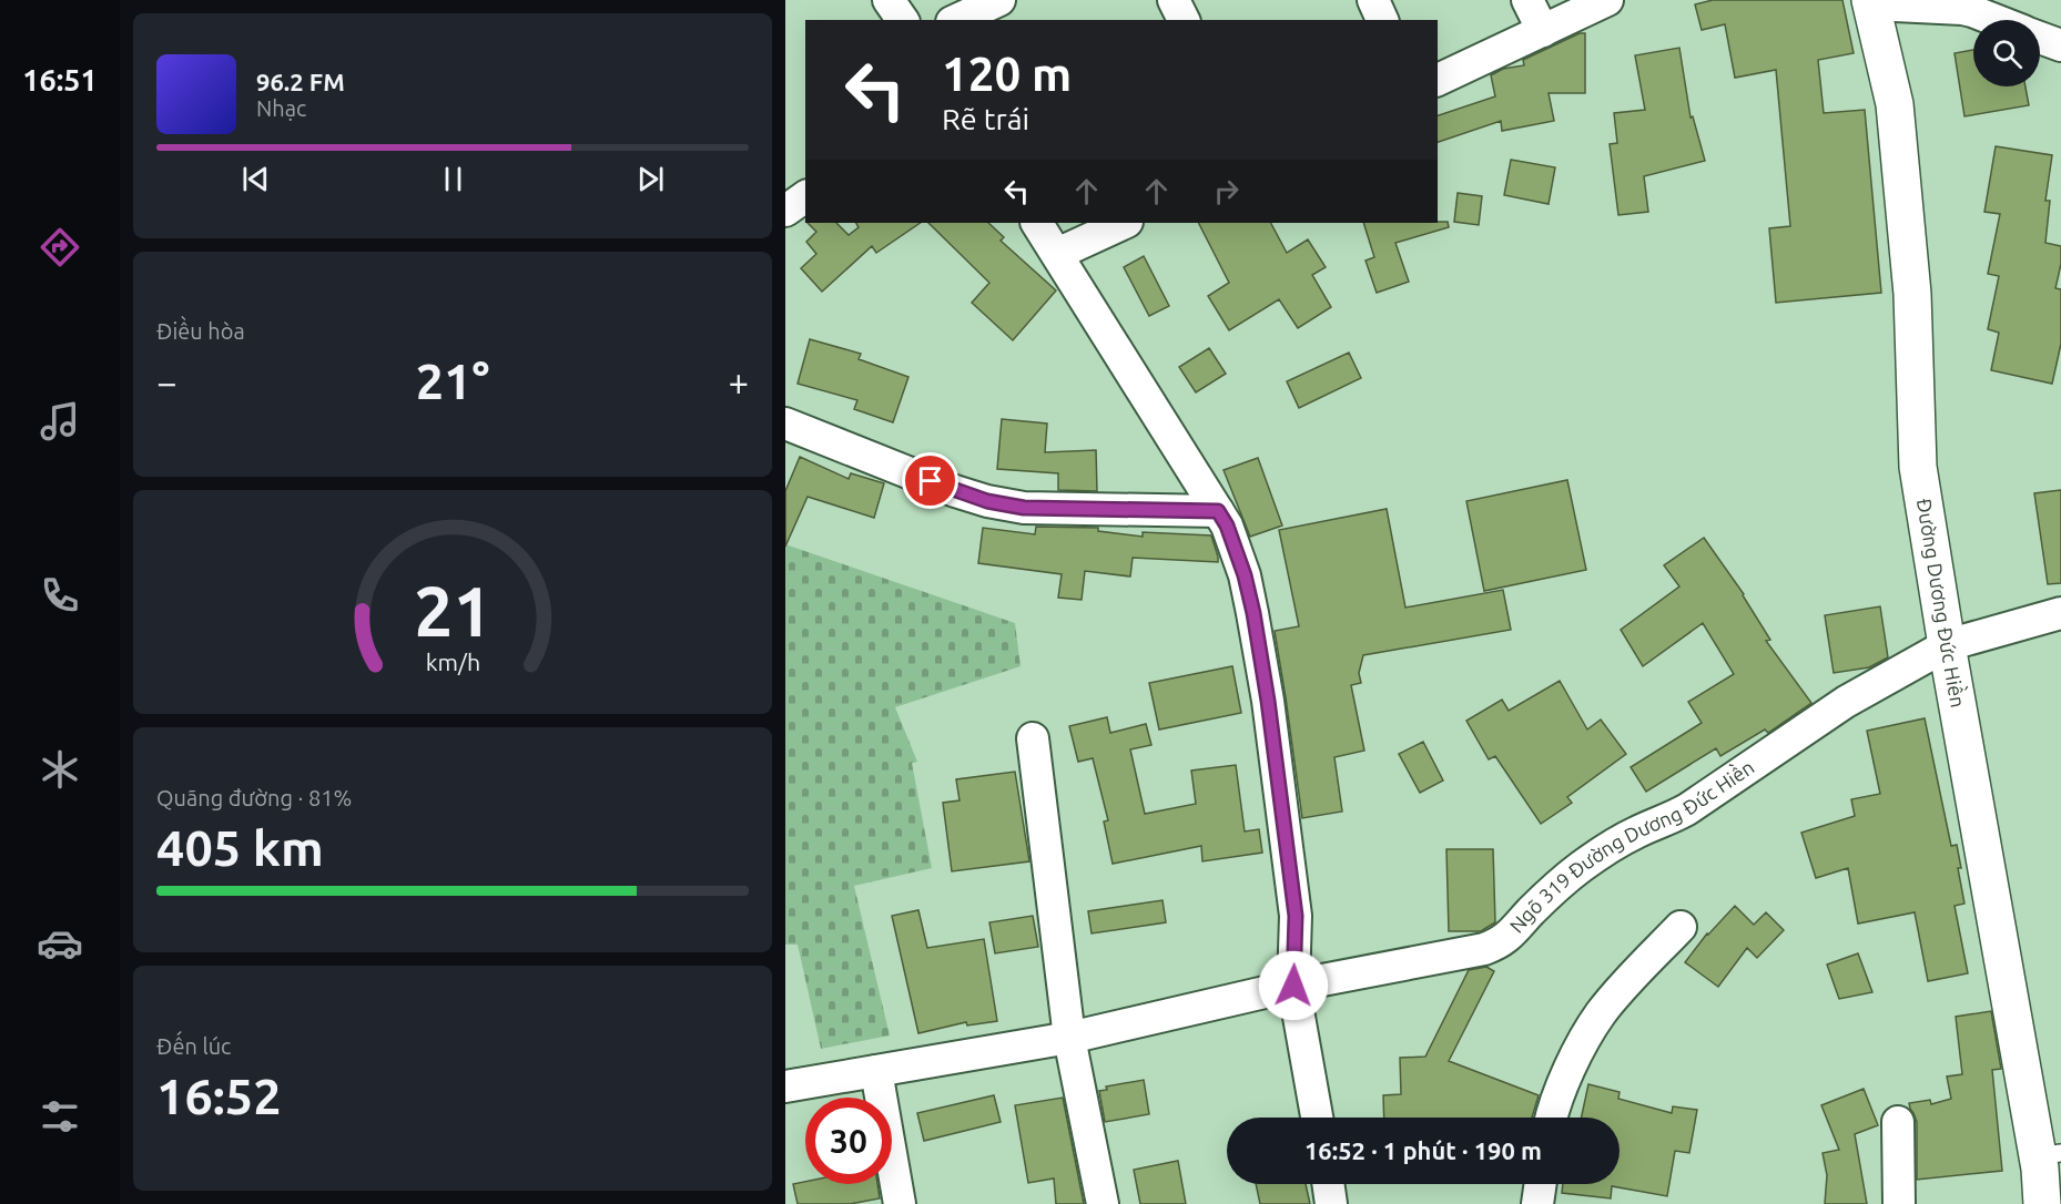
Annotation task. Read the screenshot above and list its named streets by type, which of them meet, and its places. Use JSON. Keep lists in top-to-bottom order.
{
  "streets": {
    "highway": ["Đường Dương Đức Hiền"],
    "street": ["Ngõ 319 Đường Dương Đức Hiền"]
  },
  "crossings": [
    ["Đường Dương Đức Hiền", "Ngõ 319 Đường Dương Đức Hiền"]
  ],
  "page": {
    "tabs": "16:51",
    "turn": ["120 m", "Rẽ trái"],
    "song": ["96.2 FM", "Nhạc"],
    "tile": [
      "Điều hòa",
      ["Quãng đường · 81%", "405 km"],
      ["Đến lúc", "16:52"]
    ],
    "heat": ["−", "21°", "+"],
    "limit": "30",
    "trip": "16:52 · 1 phút · 190 m",
    "gauge": ["21", "km/h"]
  }
}
